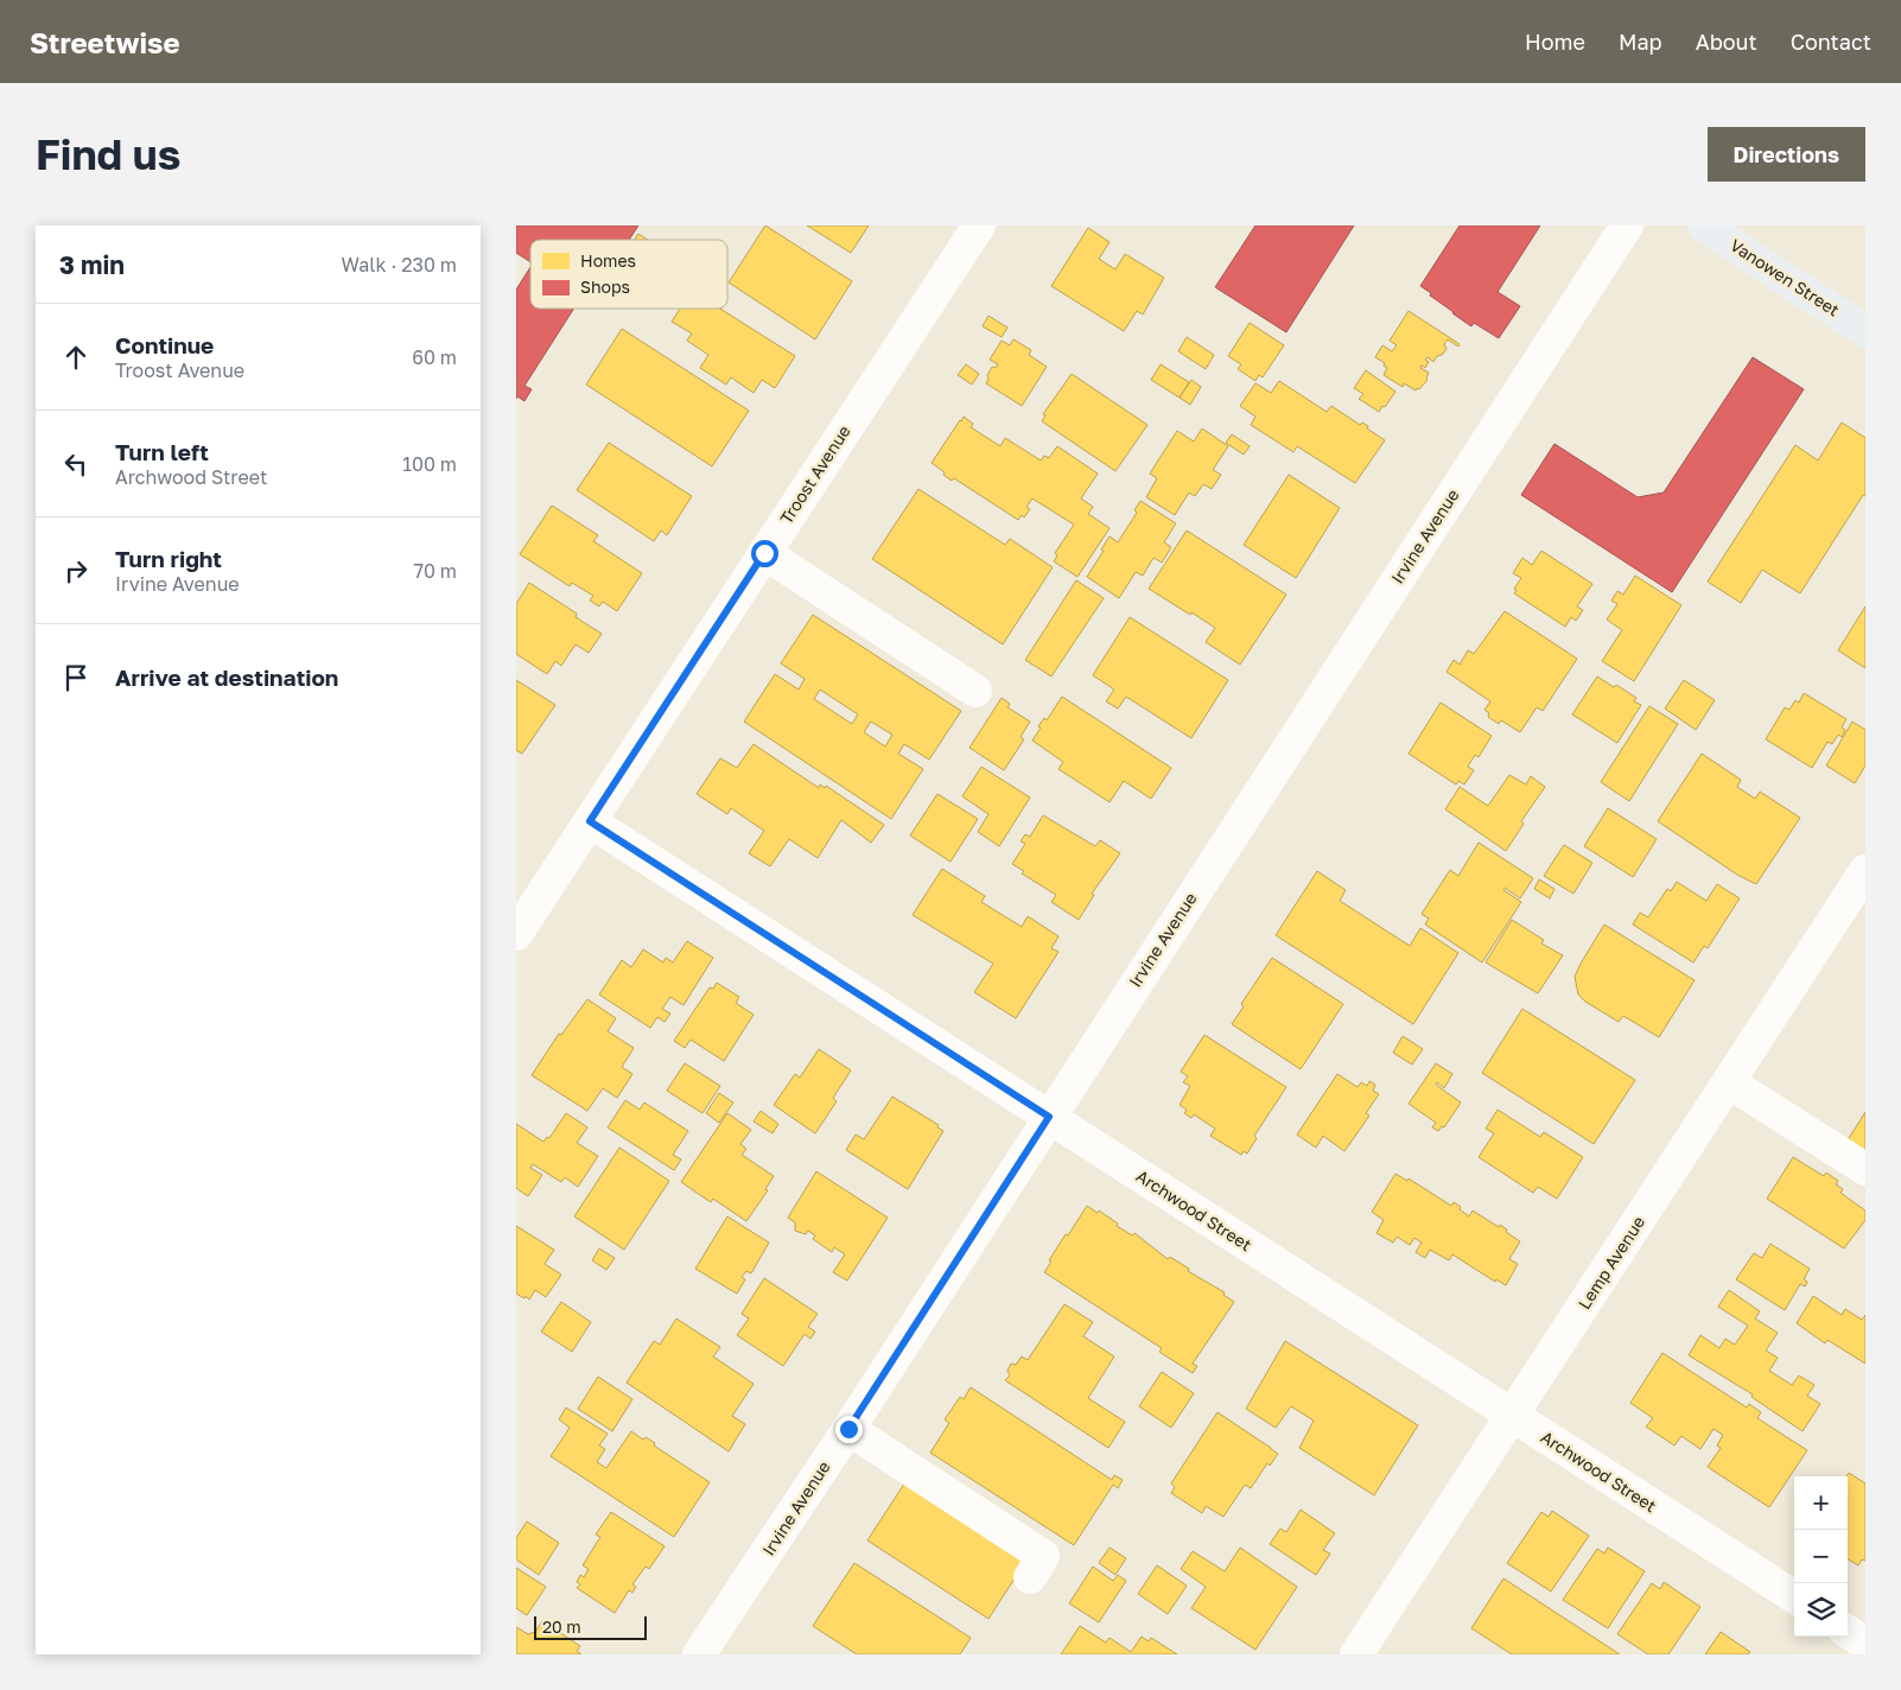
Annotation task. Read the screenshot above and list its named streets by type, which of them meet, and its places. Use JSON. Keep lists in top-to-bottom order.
{
  "streets": {
    "main road": ["Vanowen Street"],
    "street": [
      "Troost Avenue",
      "Irvine Avenue",
      "Archwood Street",
      "Lemp Avenue"
    ]
  },
  "crossings": [
    ["Troost Avenue", "Archwood Street"],
    ["Irvine Avenue", "Archwood Street"],
    ["Archwood Street", "Lemp Avenue"]
  ],
  "legend": ["Homes", "Shops"],
  "scale_bar": "20 m",
  "page": {
    "header": "Streetwise",
    "nav": [
      "Home",
      "Map",
      "About",
      "Contact"
    ],
    "buttons": "Directions",
    "title": "Find us",
    "heading": ["3 min", "Walk · 230 m"],
    "list": [
      ["Continue", "Troost Avenue", "60 m"],
      ["Turn left", "Archwood Street", "100 m"],
      ["Turn right", "Irvine Avenue", "70 m"],
      "Arrive at destination"
    ],
    "map_buttons": ["+", "−"],
    "scale": "20 m"
  }
}
